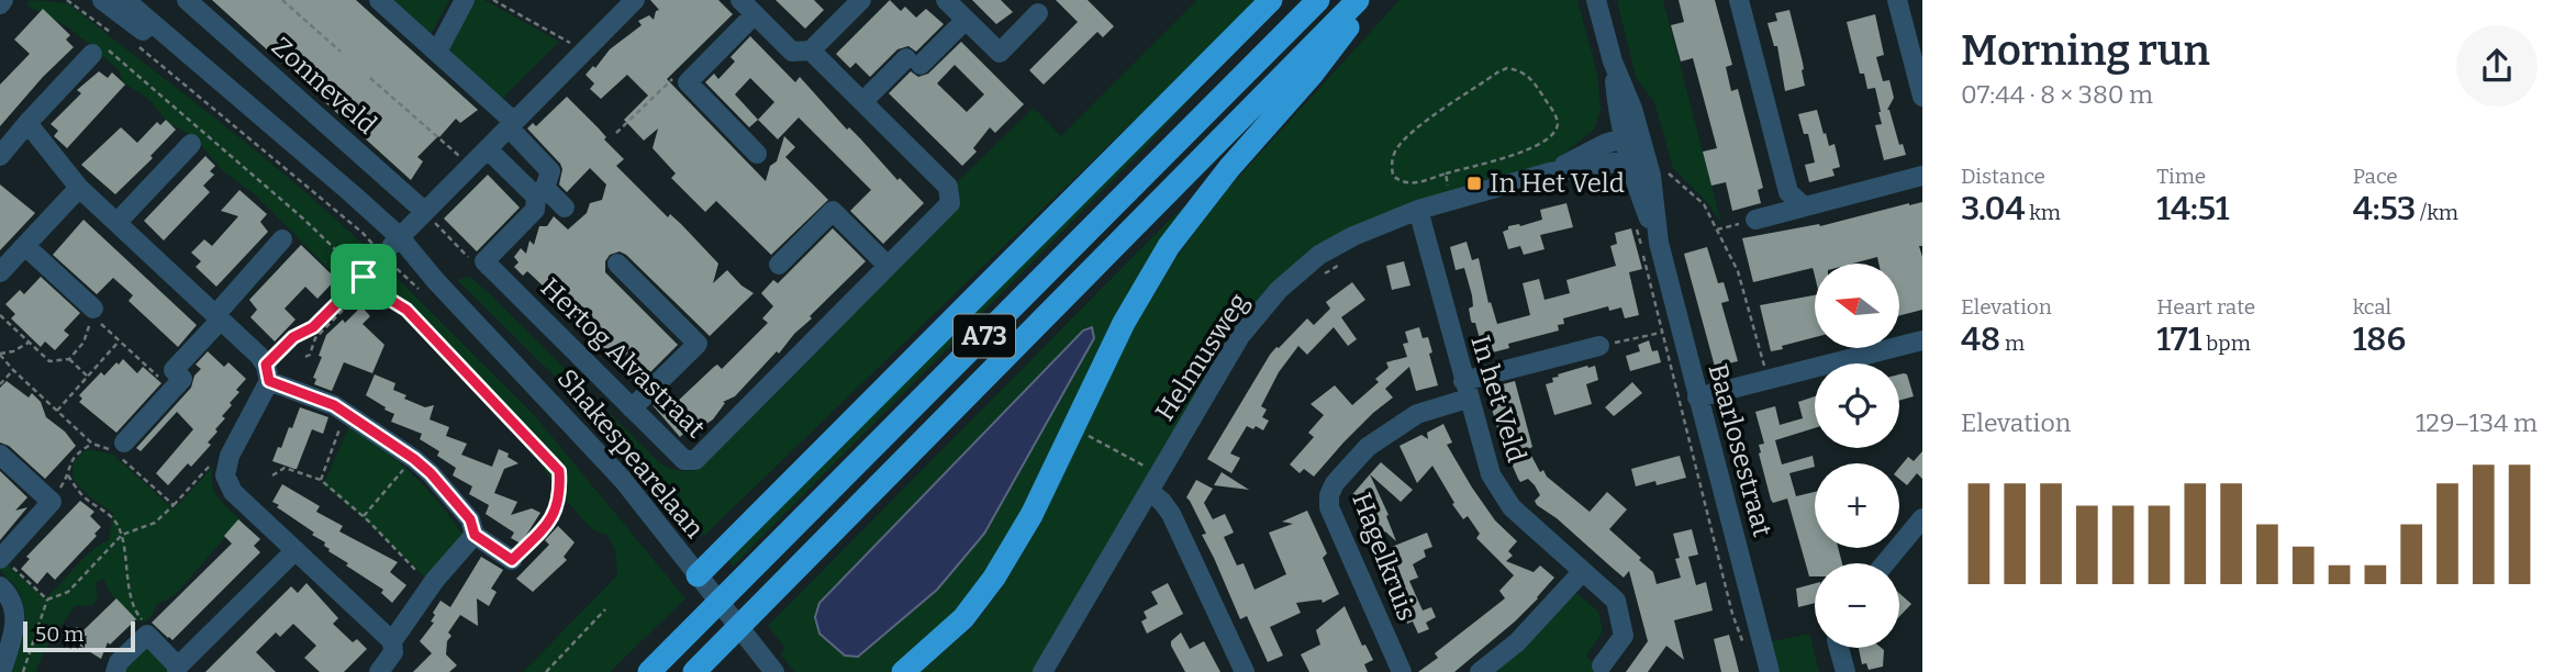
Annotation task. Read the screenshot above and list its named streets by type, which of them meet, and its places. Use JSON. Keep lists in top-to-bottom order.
{
  "streets": {
    "highway": ["A73"],
    "street": [
      "Zonneveld",
      "Helmusweg",
      "Hertog Alvastraat",
      "In het Veld",
      "Baarlosestraat",
      "Shakespearelaan",
      "Hagelkruis"
    ]
  },
  "crossings": [
    ["A73", "Shakespearelaan"],
    ["Helmusweg", "In het Veld"],
    ["Helmusweg", "Baarlosestraat"],
    ["In het Veld", "Hagelkruis"]
  ],
  "places": {
    "transit": ["In Het Veld"]
  },
  "scale_bar": "50 m",
  "north": "left",
  "page": {
    "heading": ["Morning run", "07:44 · 8 × 380 m"],
    "stats": [
      ["Distance", "3.04 km"],
      ["Time", "14:51"],
      ["Pace", "4:53 /km"],
      ["Elevation", "48 m"],
      ["Heart rate", "171 bpm"],
      ["kcal", "186"]
    ],
    "map_buttons": ["+", "−"],
    "chart": ["Elevation", "129–134 m"],
    "scale": "50 m"
  }
}
